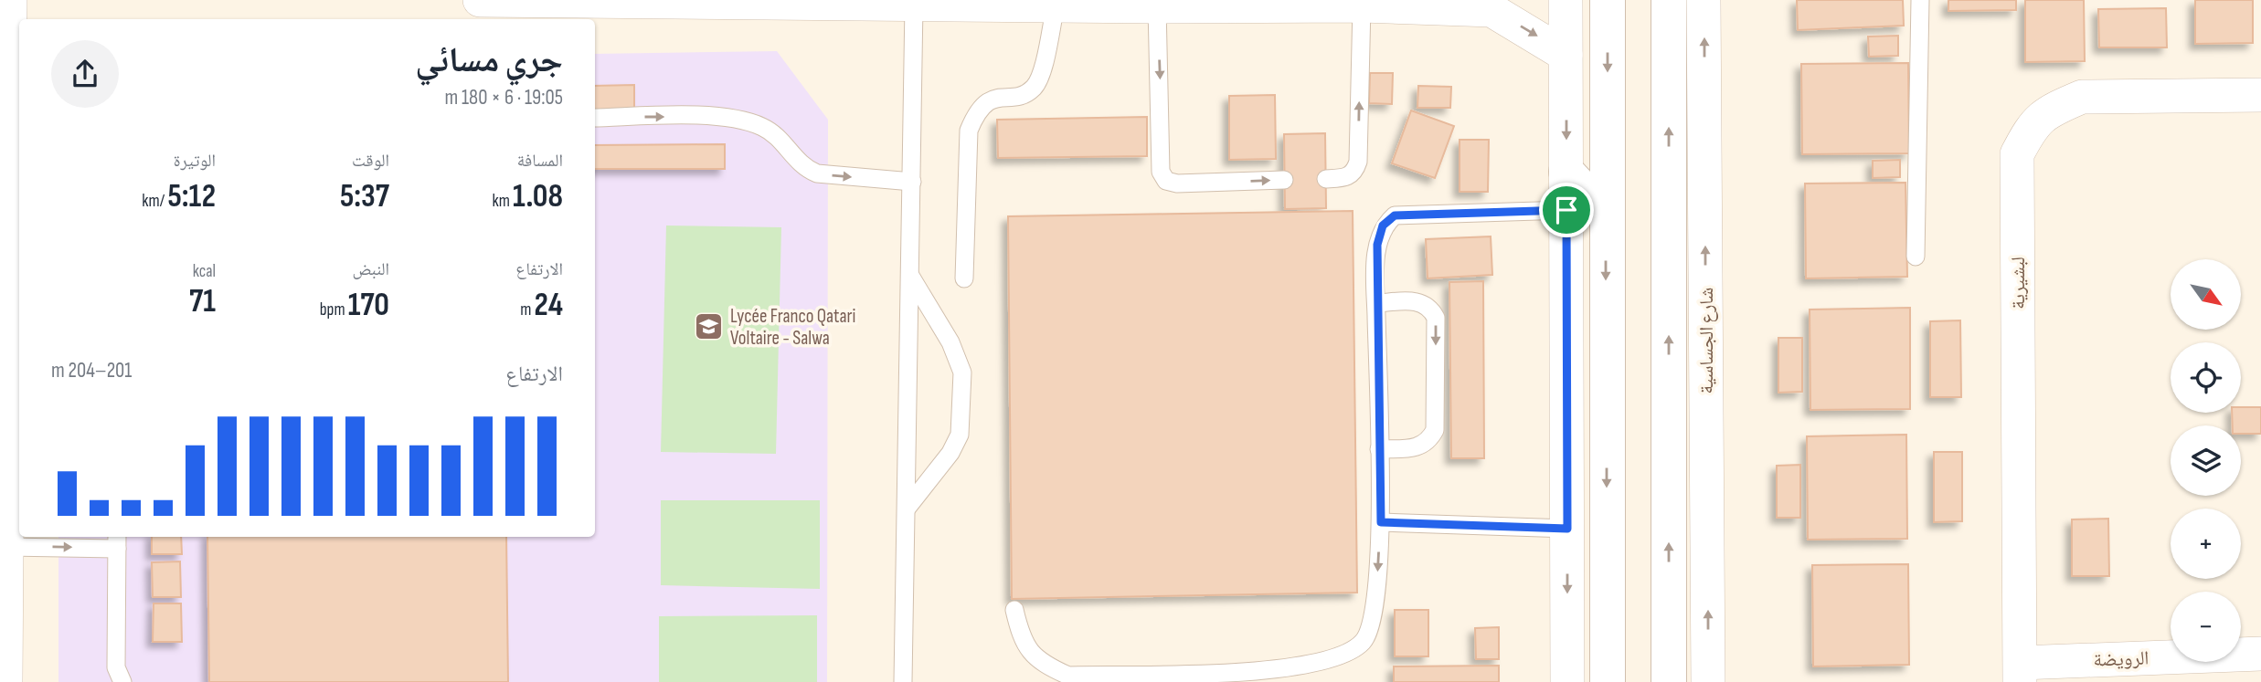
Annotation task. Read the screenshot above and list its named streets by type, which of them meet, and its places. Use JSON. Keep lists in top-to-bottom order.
{
  "streets": {
    "street": ["لبشيرية", "شارع الجساسية", "الرويضة"]
  },
  "crossings": [
    ["لبشيرية", "الرويضة"]
  ],
  "places": {
    "school or university": ["Lycée Franco Qatari Voltaire - Salwa"]
  },
  "north": "bottom right",
  "page": {
    "heading": ["جري مسائي", "19:05 · 6 × 180 m"],
    "stats": [
      ["المسافة", "1.08 km"],
      ["الوقت", "5:37"],
      ["الوتيرة", "5:12 /km"],
      ["الارتفاع", "24 m"],
      ["النبض", "170 bpm"],
      ["kcal", "71"]
    ],
    "map_buttons": ["+", "−"],
    "chart": ["الارتفاع", "201–204 m"]
  }
}
